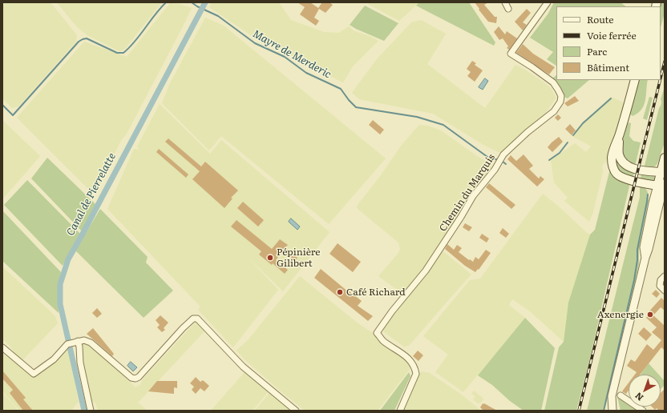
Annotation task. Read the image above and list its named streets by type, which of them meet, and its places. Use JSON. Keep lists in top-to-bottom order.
{
  "streets": {
    "street": ["Chemin du Marquis"]
  },
  "water": ["Mayre de Merderic", "Canal de Pierrelatte"],
  "places": ["Pépinière Gilibert", "Café Richard", "Axenergie"],
  "legend": [
    "Route",
    "Voie ferrée",
    "Parc",
    "Bâtiment"
  ],
  "north": "bottom left"
}
